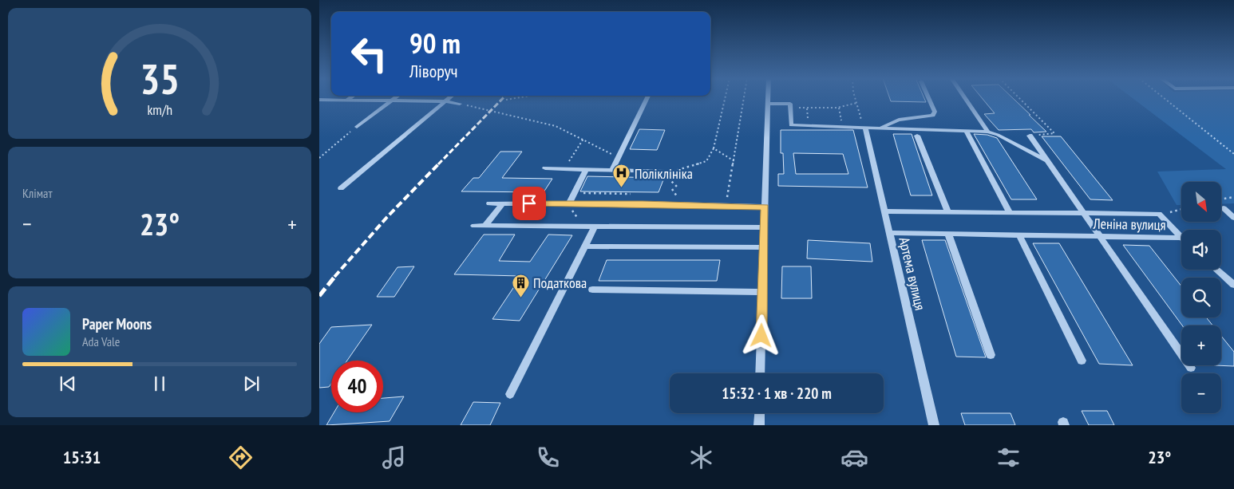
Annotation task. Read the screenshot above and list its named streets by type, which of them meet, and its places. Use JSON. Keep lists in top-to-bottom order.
{
  "streets": {
    "street": ["Леніна вулиця", "Артема вулиця"]
  },
  "crossings": [
    ["Леніна вулиця", "Артема вулиця"]
  ],
  "places": {
    "hospital": ["Поліклініка"],
    "building": ["Податкова"]
  },
  "north": "bottom right",
  "page": {
    "turn": ["90 m", "Ліворуч"],
    "tile": "Клімат",
    "map_buttons": ["+", "−"],
    "heat": ["−", "23°", "+"],
    "song": ["Paper Moons", "Ada Vale"],
    "limit": "40",
    "trip": "15:32 · 1 хв · 220 m",
    "tabs": ["15:31", "23°"],
    "gauge": ["35", "km/h"]
  }
}
